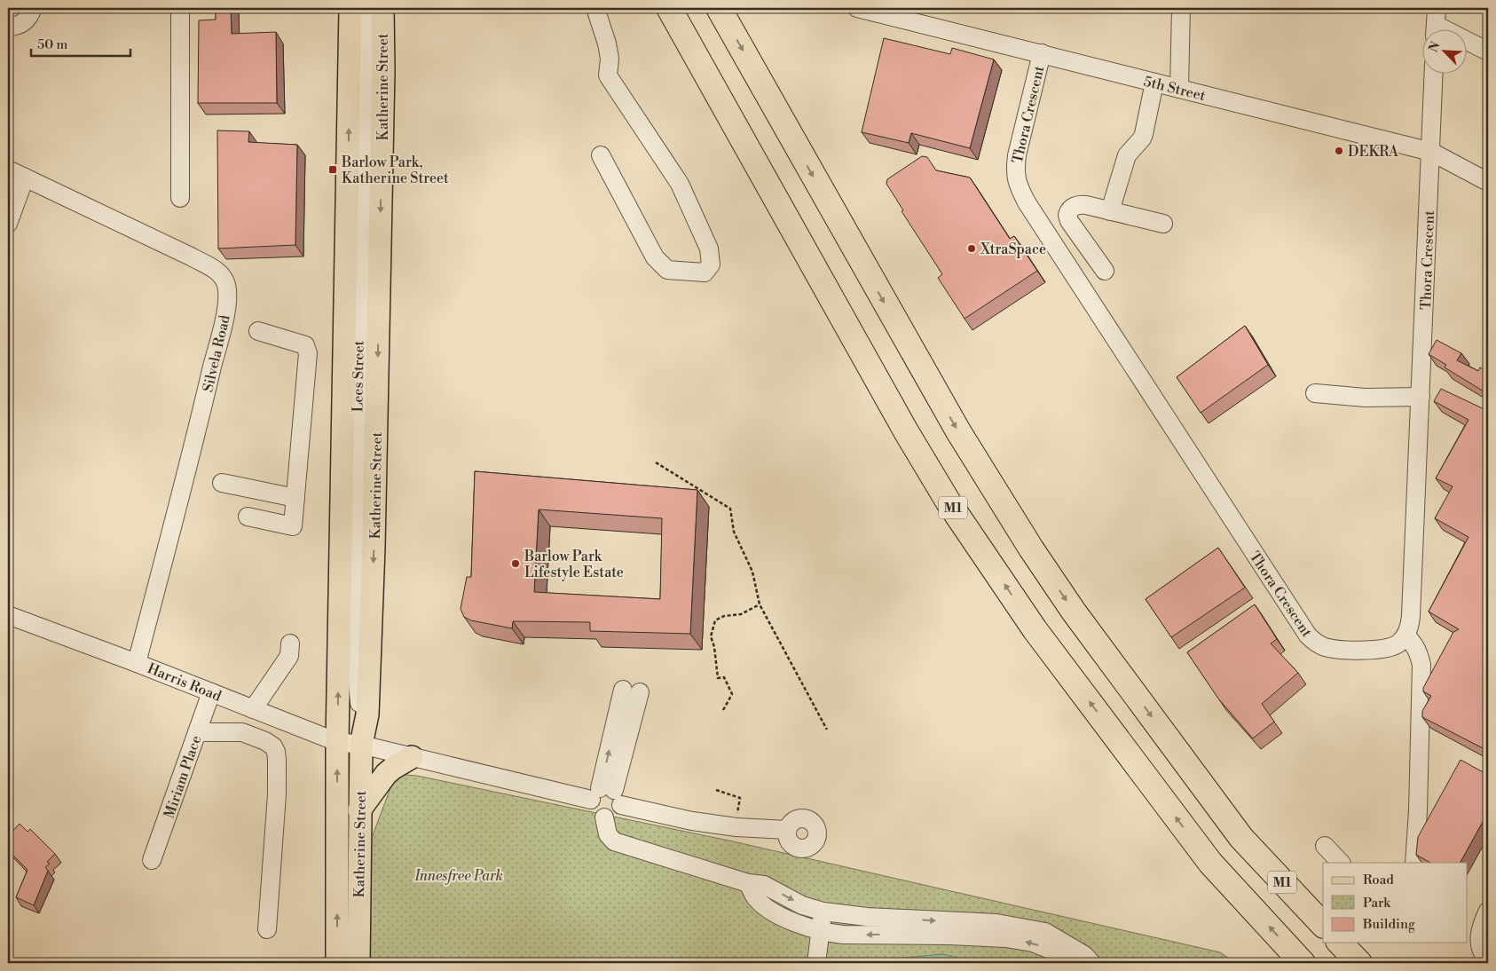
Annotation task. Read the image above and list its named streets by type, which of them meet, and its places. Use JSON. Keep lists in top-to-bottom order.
{
  "streets": {
    "highway": ["M1"],
    "main road": ["Katherine Street"],
    "street": [
      "5th Street",
      "Thora Crescent",
      "Silvela Road",
      "Lees Street",
      "Harris Road",
      "Miriam Place"
    ]
  },
  "crossings": [
    ["Katherine Street", "Lees Street"],
    ["Katherine Street", "Harris Road"],
    ["5th Street", "Thora Crescent"],
    ["Silvela Road", "Harris Road"],
    ["Lees Street", "Harris Road"],
    ["Harris Road", "Miriam Place"]
  ],
  "parks": ["Innesfree Park"],
  "places": {
    "other": ["DEKRA", "XtraSpace", "Barlow Park Lifestyle Estate"],
    "transit": ["Barlow Park, Katherine Street"]
  },
  "legend": ["Road", "Park", "Building"],
  "scale_bar": "50 m",
  "north": "top left"
}
